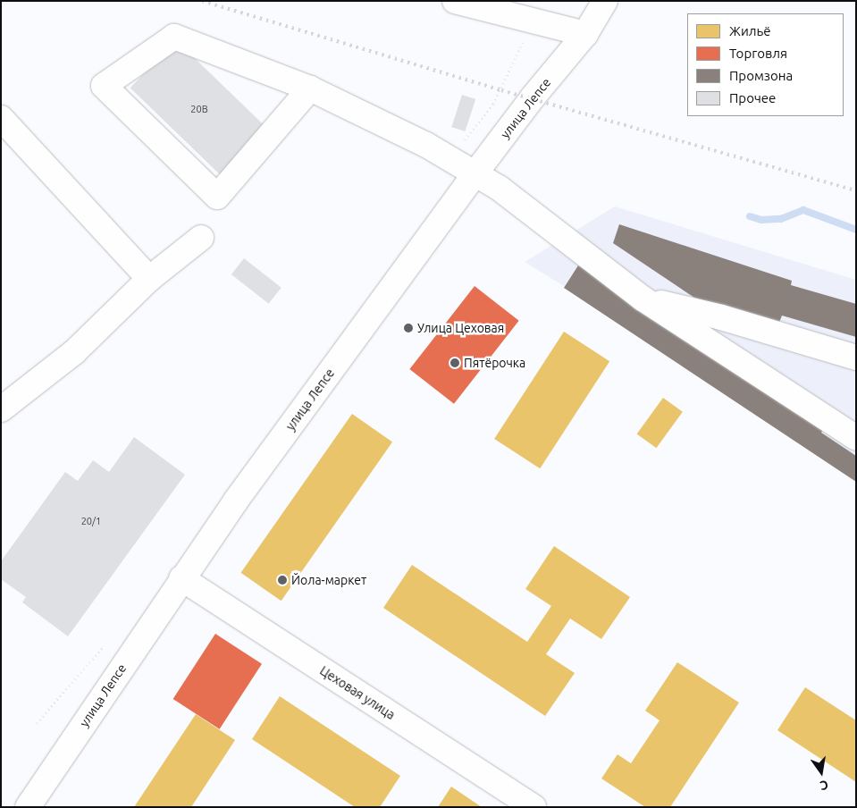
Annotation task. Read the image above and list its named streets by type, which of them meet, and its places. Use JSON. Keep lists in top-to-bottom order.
{
  "streets": {
    "main road": ["улица Лепсе", "Цеховая улица"]
  },
  "crossings": [
    ["улица Лепсе", "Цеховая улица"]
  ],
  "places": ["Улица Цеховая", "Пятёрочка", "Йола-маркет"],
  "house_numbers": ["20В", "20/1"],
  "legend": [
    "Жильё",
    "Торговля",
    "Промзона",
    "Прочее"
  ],
  "north": "bottom"
}
